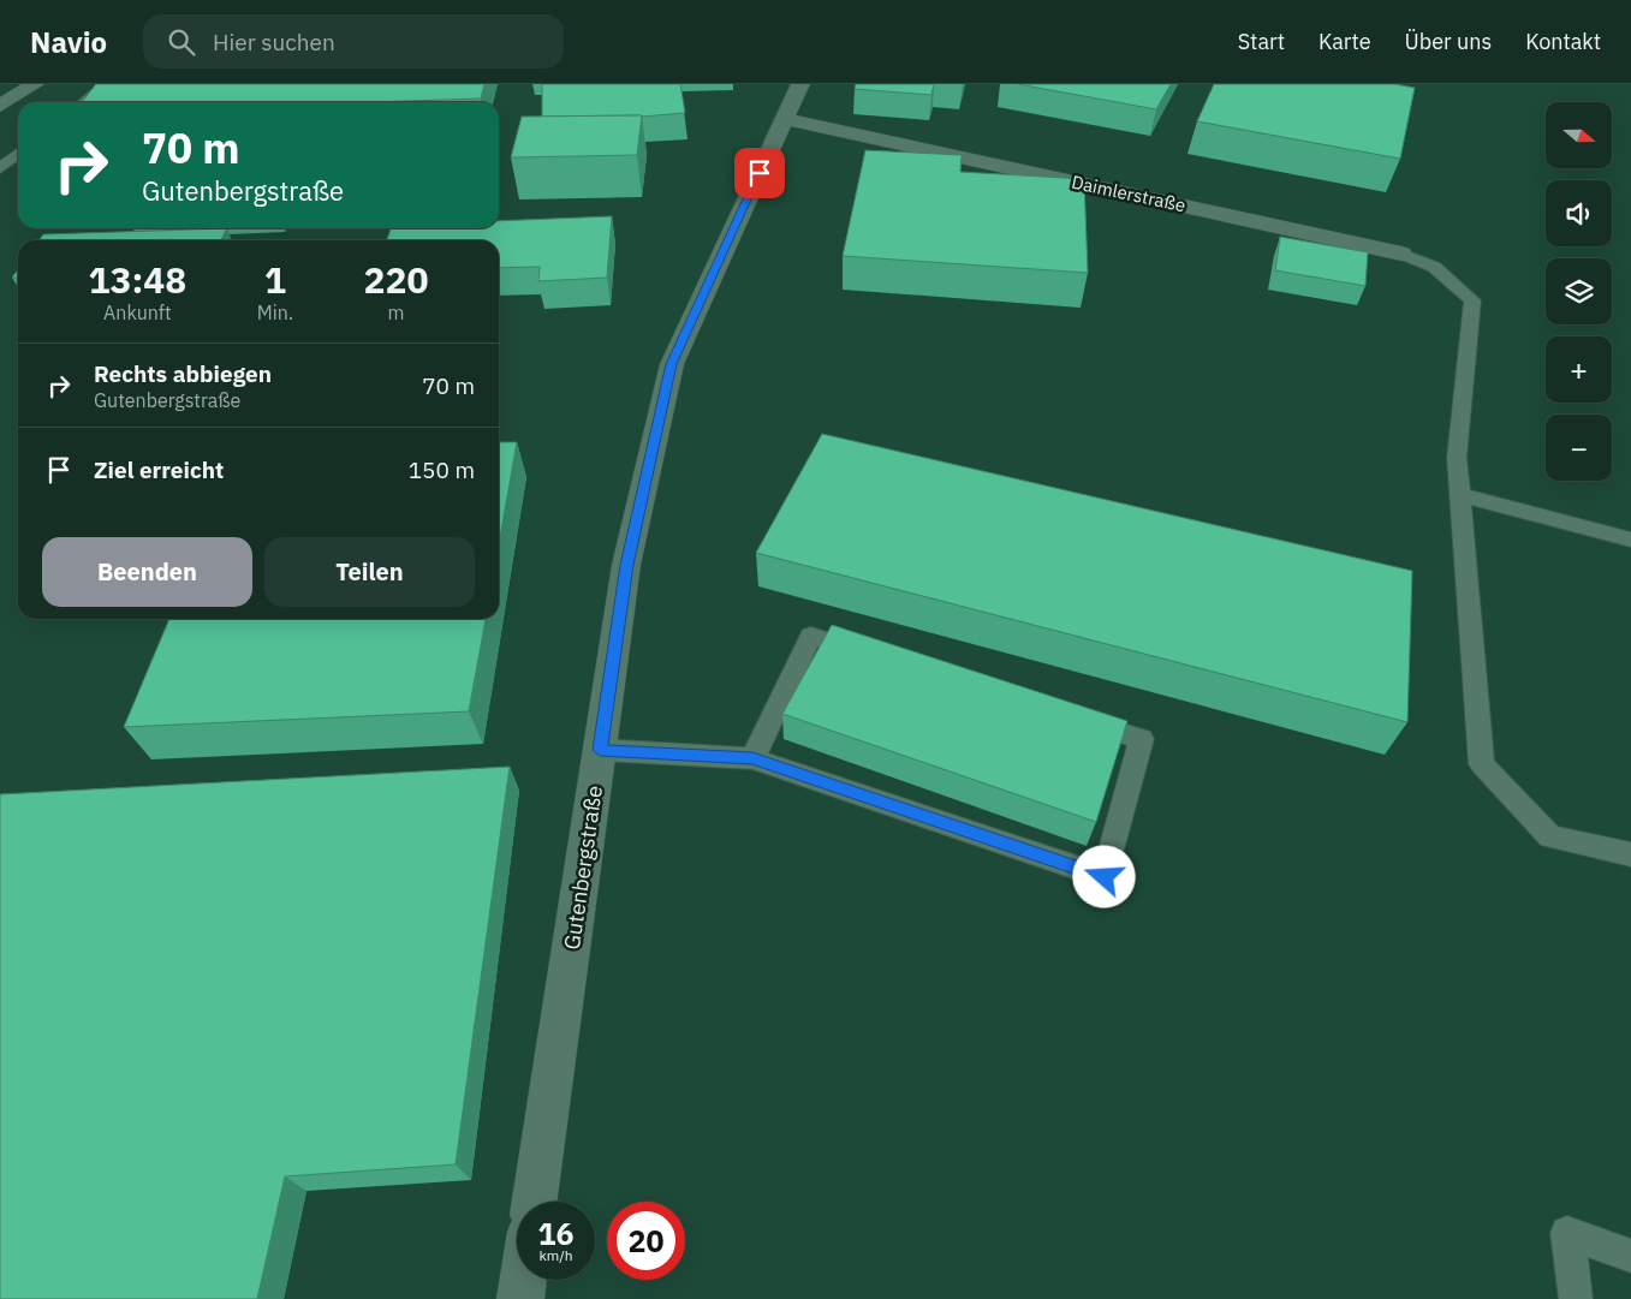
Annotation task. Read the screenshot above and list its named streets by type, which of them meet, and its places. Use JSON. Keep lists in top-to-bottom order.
{
  "streets": {
    "street": ["Daimlerstraße", "Gutenbergstraße"]
  },
  "crossings": [
    ["Daimlerstraße", "Gutenbergstraße"]
  ],
  "north": "right",
  "page": {
    "header": "Navio",
    "search": "Hier suchen",
    "nav": [
      "Start",
      "Karte",
      "Über uns",
      "Kontakt"
    ],
    "map_buttons": ["+", "−"],
    "turn": ["70 m", "Gutenbergstraße"],
    "eta": [
      "13:48",
      "Ankunft",
      "1",
      "Min.",
      "220",
      "m"
    ],
    "list": [
      {
        "name": "Rechts abbiegen",
        "note": "Gutenbergstraße",
        "value": "70 m"
      },
      {
        "name": "Ziel erreicht",
        "value": "150 m"
      }
    ],
    "buttons": ["Beenden", "Teilen"],
    "speed": "16 km/h",
    "limit": "20"
  }
}
